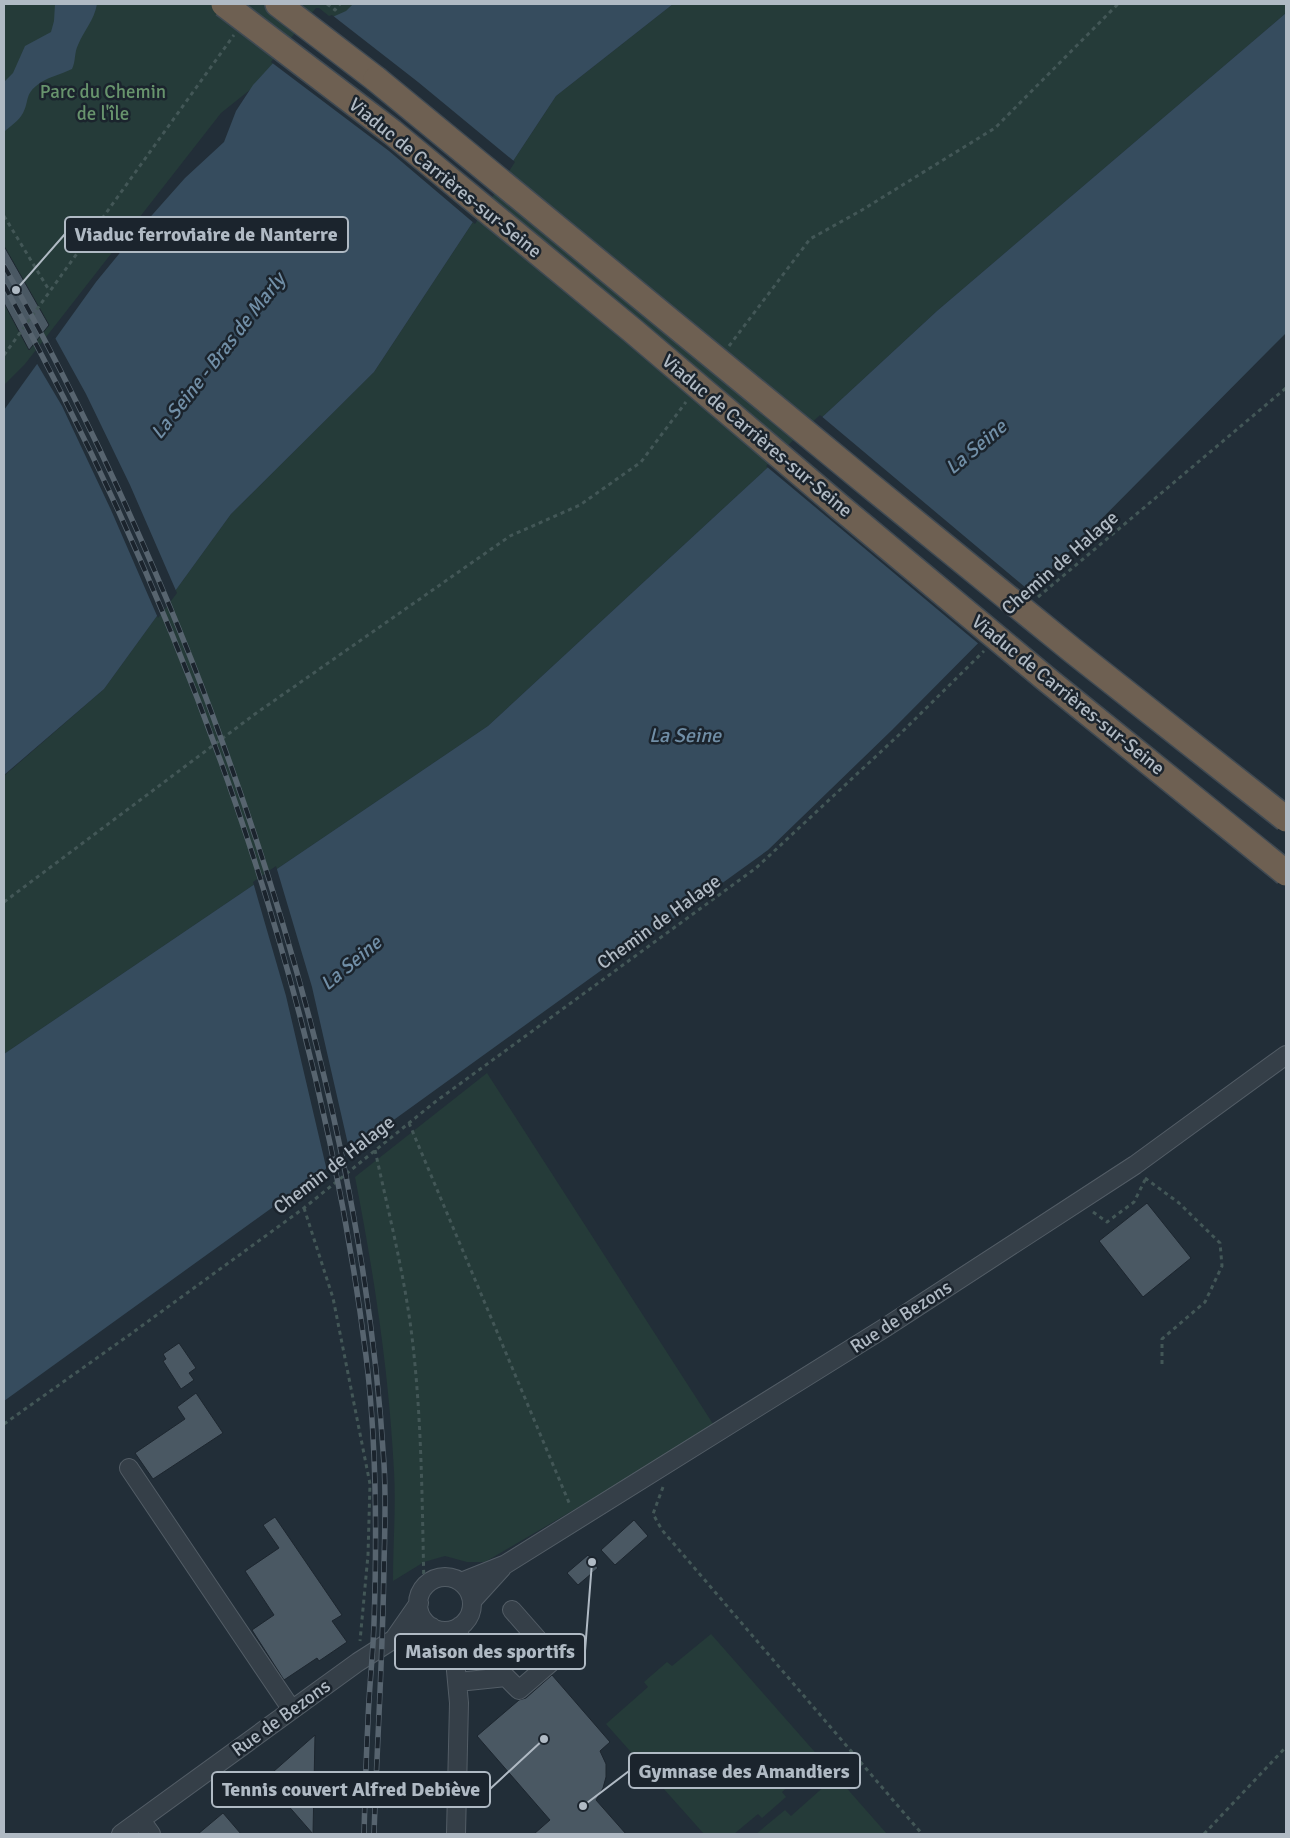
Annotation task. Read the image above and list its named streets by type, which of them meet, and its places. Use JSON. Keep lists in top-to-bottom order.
{
  "streets": {
    "highway": ["Viaduc de Carrières-sur-Seine"],
    "street": ["Rue de Bezons"],
    "path": ["Chemin de Halage"]
  },
  "water": ["La Seine - Bras de Marly", "La Seine"],
  "parks": ["Parc du Chemin de l'île"],
  "places": [
    "Viaduc ferroviaire de Nanterre",
    "Maison des sportifs",
    "Tennis couvert Alfred Debiève",
    "Gymnase des Amandiers"
  ]
}
